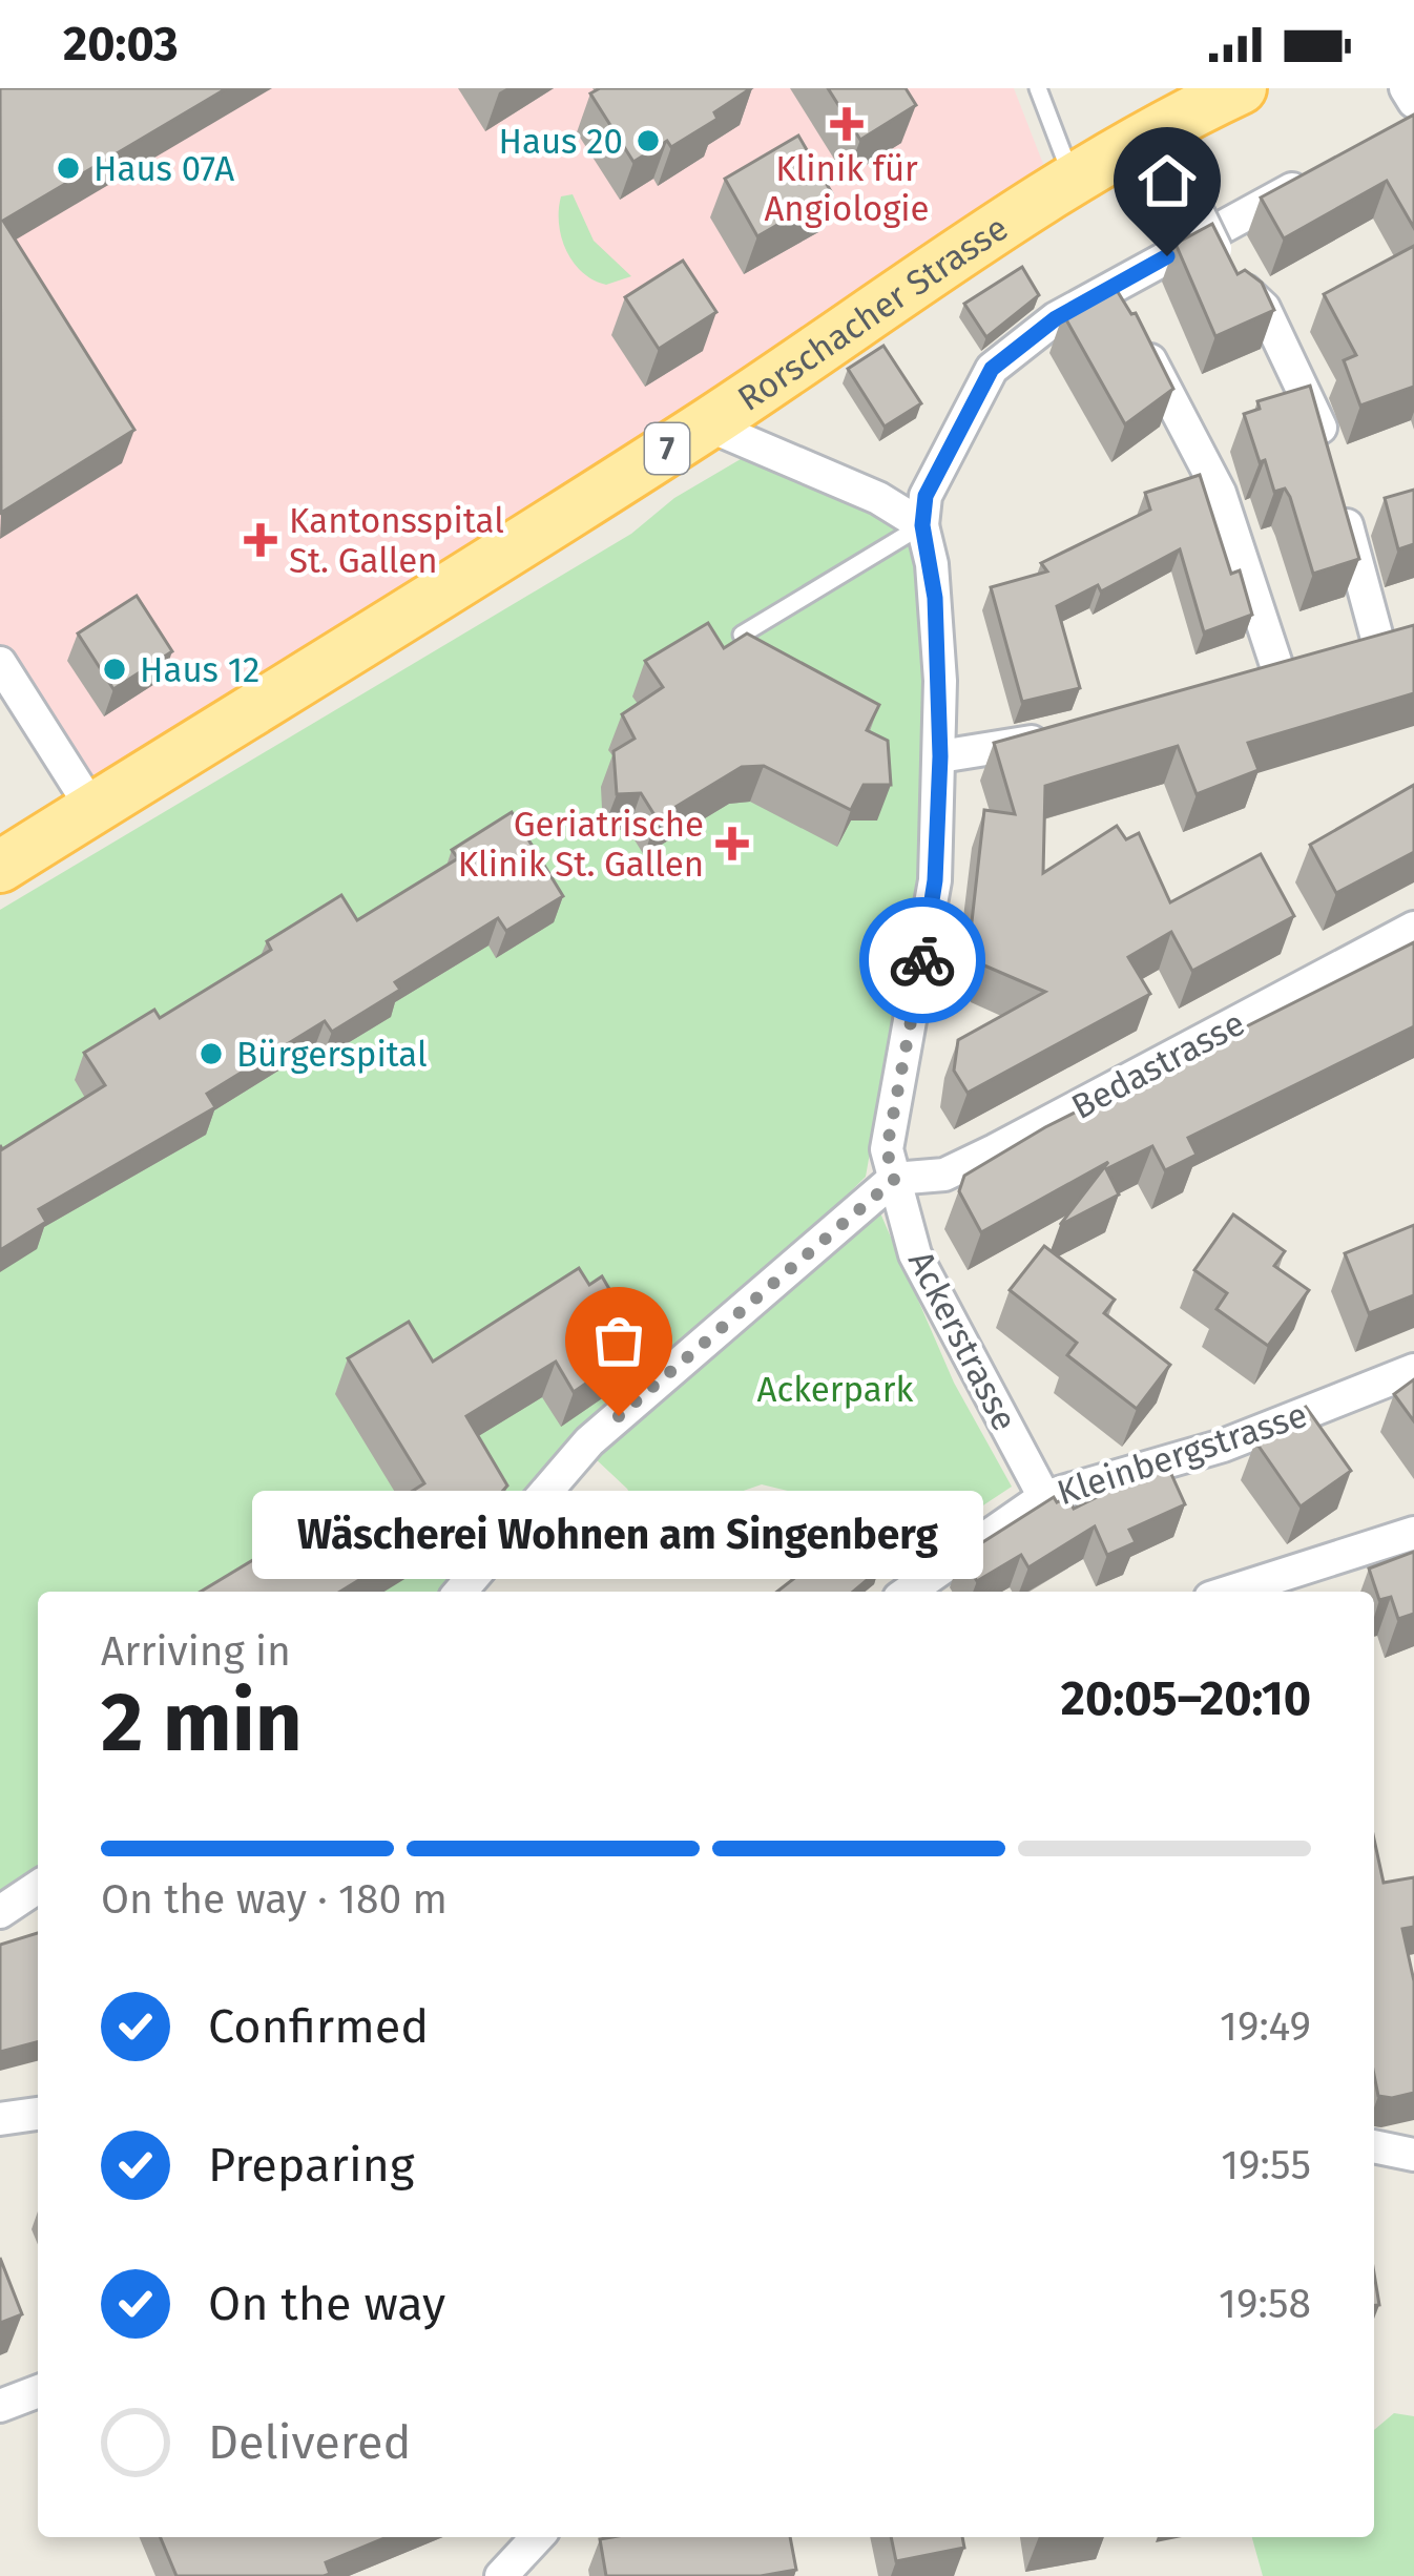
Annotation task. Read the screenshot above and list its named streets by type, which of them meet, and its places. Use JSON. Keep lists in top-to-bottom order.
{
  "streets": {
    "main road": ["Rorschacher Strasse", "7"],
    "street": ["Bedastrasse", "Ackerstrasse", "Kleinbergstrasse"]
  },
  "crossings": [
    ["Bedastrasse", "Ackerstrasse"],
    ["Ackerstrasse", "Kleinbergstrasse"]
  ],
  "parks": ["Ackerpark"],
  "places": {
    "health": ["Klinik für Angiologie", "Kantonsspital St. Gallen", "Geriatrische Klinik St. Gallen"],
    "other": [
      "Haus 20",
      "Haus 07A",
      "Haus 12",
      "Bürgerspital",
      "Wäscherei Wohnen am Singenberg"
    ]
  },
  "page": {
    "status": "20:03",
    "bubble": "Wäscherei Wohnen am Singenberg",
    "heading": ["2 min", "Arriving in", "20:05–20:10"],
    "bar": "On the way · 180 m",
    "list": [
      ["Confirmed", "19:49"],
      ["Preparing", "19:55"],
      ["On the way", "19:58"],
      "Delivered"
    ]
  }
}
